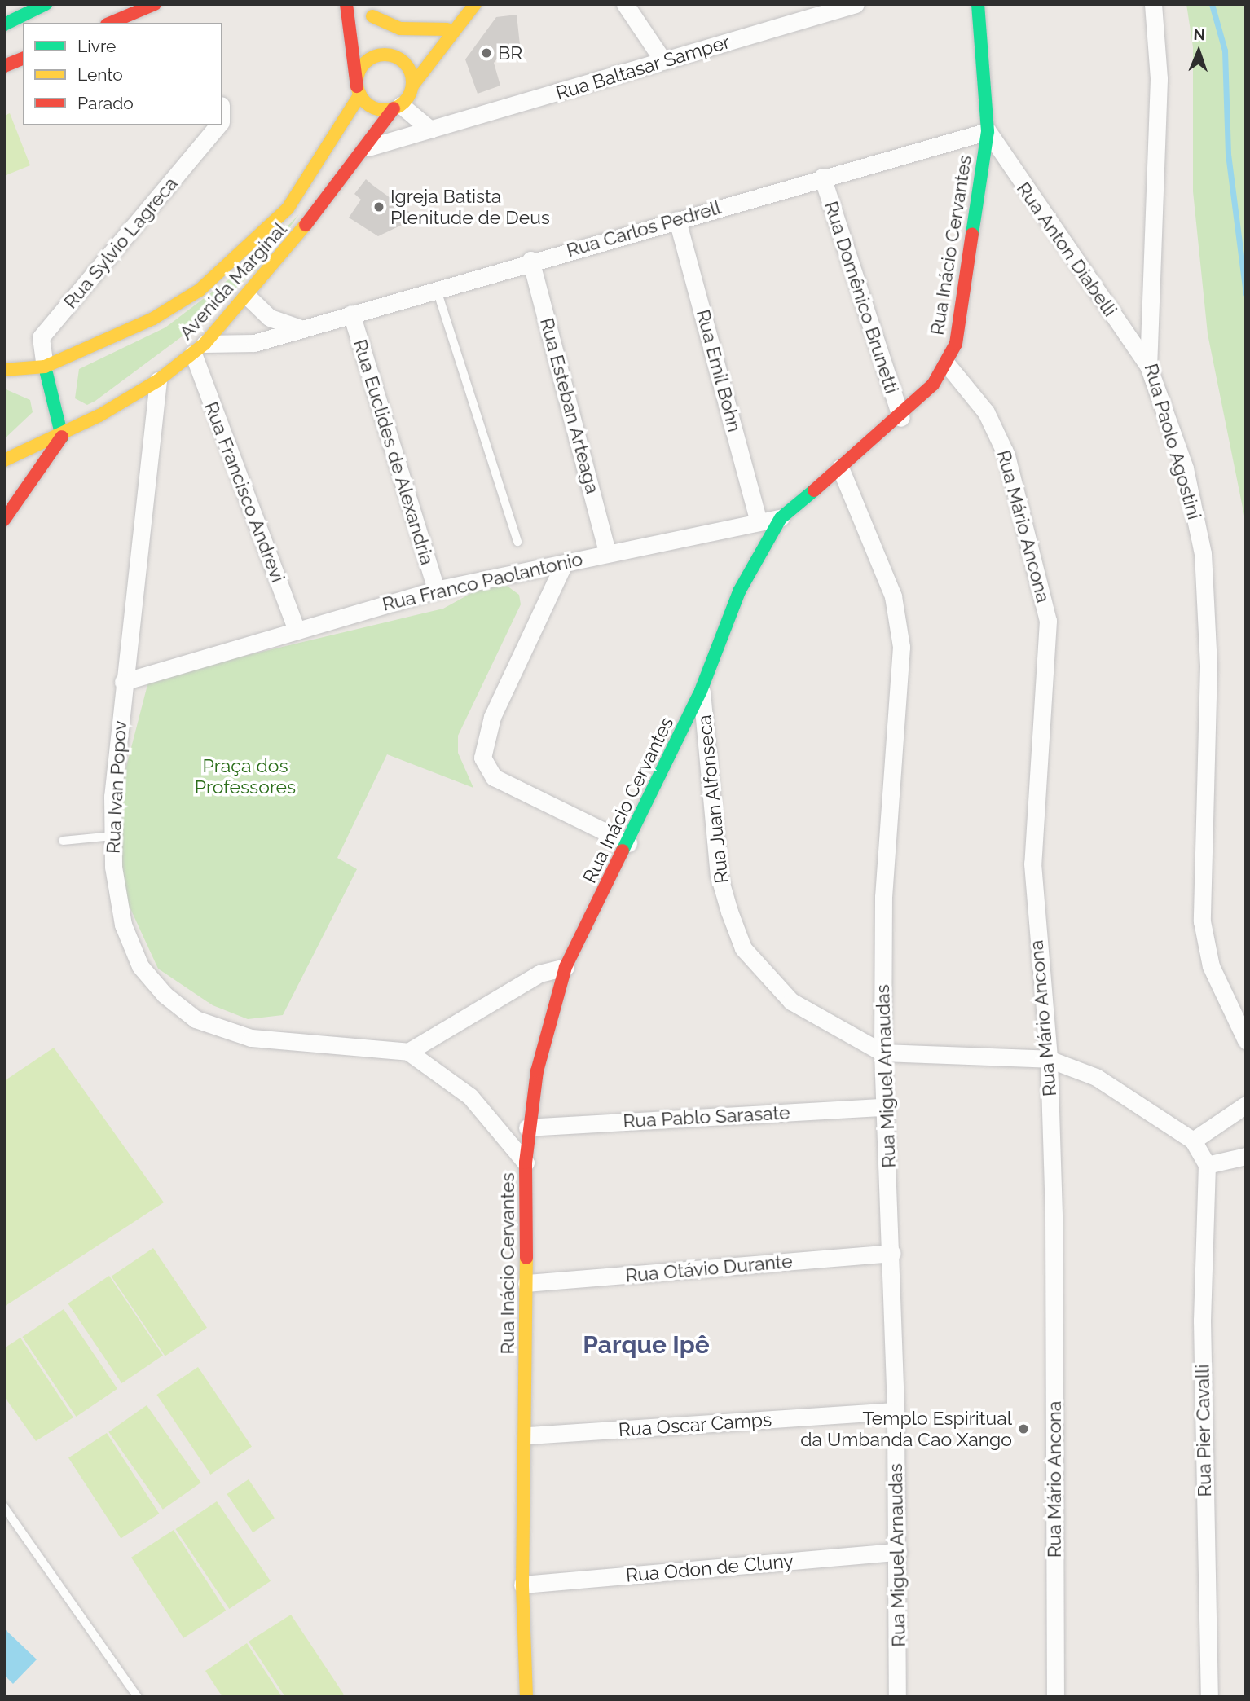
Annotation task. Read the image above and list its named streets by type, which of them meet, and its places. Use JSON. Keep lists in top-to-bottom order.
{
  "streets": {
    "main road": ["Rua Inácio Cervantes", "Avenida Marginal"],
    "street": [
      "Rua Baltasar Samper",
      "Rua Carlos Pedrell",
      "Rua Sylvio Lagreca",
      "Rua Anton Diabelli",
      "Rua Domênico Brunetti",
      "Rua Emil Bohn",
      "Rua Esteban Arteaga",
      "Rua Paolo Agostini",
      "Rua Euclides de Alexandria",
      "Rua Francisco Andrevi",
      "Rua Mário Ancona",
      "Rua Franco Paolantonio",
      "Rua Ivan Popov",
      "Rua Juan Alfonseca",
      "Rua Miguel Arnaudas",
      "Rua Pablo Sarasate",
      "Rua Otávio Durante",
      "Rua Oscar Camps",
      "Rua Pier Cavalli",
      "Rua Odon de Cluny"
    ]
  },
  "crossings": [
    ["Rua Baltasar Samper", "Avenida Marginal"],
    ["Rua Carlos Pedrell", "Rua Inácio Cervantes"],
    ["Rua Carlos Pedrell", "Rua Anton Diabelli"],
    ["Rua Carlos Pedrell", "Avenida Marginal"],
    ["Rua Carlos Pedrell", "Rua Domênico Brunetti"],
    ["Rua Carlos Pedrell", "Rua Emil Bohn"],
    ["Rua Carlos Pedrell", "Rua Esteban Arteaga"],
    ["Rua Carlos Pedrell", "Rua Euclides de Alexandria"],
    ["Rua Carlos Pedrell", "Rua Francisco Andrevi"],
    ["Rua Sylvio Lagreca", "Avenida Marginal"],
    ["Rua Inácio Cervantes", "Rua Anton Diabelli"],
    ["Rua Inácio Cervantes", "Rua Domênico Brunetti"],
    ["Rua Inácio Cervantes", "Rua Mário Ancona"],
    ["Rua Inácio Cervantes", "Rua Franco Paolantonio"],
    ["Rua Inácio Cervantes", "Rua Juan Alfonseca"],
    ["Rua Inácio Cervantes", "Rua Miguel Arnaudas"],
    ["Rua Inácio Cervantes", "Rua Pablo Sarasate"],
    ["Rua Inácio Cervantes", "Rua Otávio Durante"],
    ["Rua Inácio Cervantes", "Rua Oscar Camps"],
    ["Rua Inácio Cervantes", "Rua Odon de Cluny"],
    ["Rua Anton Diabelli", "Rua Paolo Agostini"],
    ["Avenida Marginal", "Rua Francisco Andrevi"],
    ["Avenida Marginal", "Rua Ivan Popov"],
    ["Rua Emil Bohn", "Rua Franco Paolantonio"],
    ["Rua Esteban Arteaga", "Rua Franco Paolantonio"],
    ["Rua Euclides de Alexandria", "Rua Franco Paolantonio"],
    ["Rua Francisco Andrevi", "Rua Franco Paolantonio"],
    ["Rua Mário Ancona", "Rua Juan Alfonseca"],
    ["Rua Franco Paolantonio", "Rua Ivan Popov"],
    ["Rua Juan Alfonseca", "Rua Miguel Arnaudas"],
    ["Rua Juan Alfonseca", "Rua Pier Cavalli"],
    ["Rua Miguel Arnaudas", "Rua Pablo Sarasate"],
    ["Rua Miguel Arnaudas", "Rua Otávio Durante"],
    ["Rua Miguel Arnaudas", "Rua Oscar Camps"],
    ["Rua Miguel Arnaudas", "Rua Odon de Cluny"]
  ],
  "districts": ["Parque Ipê"],
  "parks": ["Praça dos Professores"],
  "places": ["BR", "Igreja Batista Plenitude de Deus", "Templo Espiritual da Umbanda Cao Xango"],
  "legend": ["Livre", "Lento", "Parado"],
  "north": "top"
}
